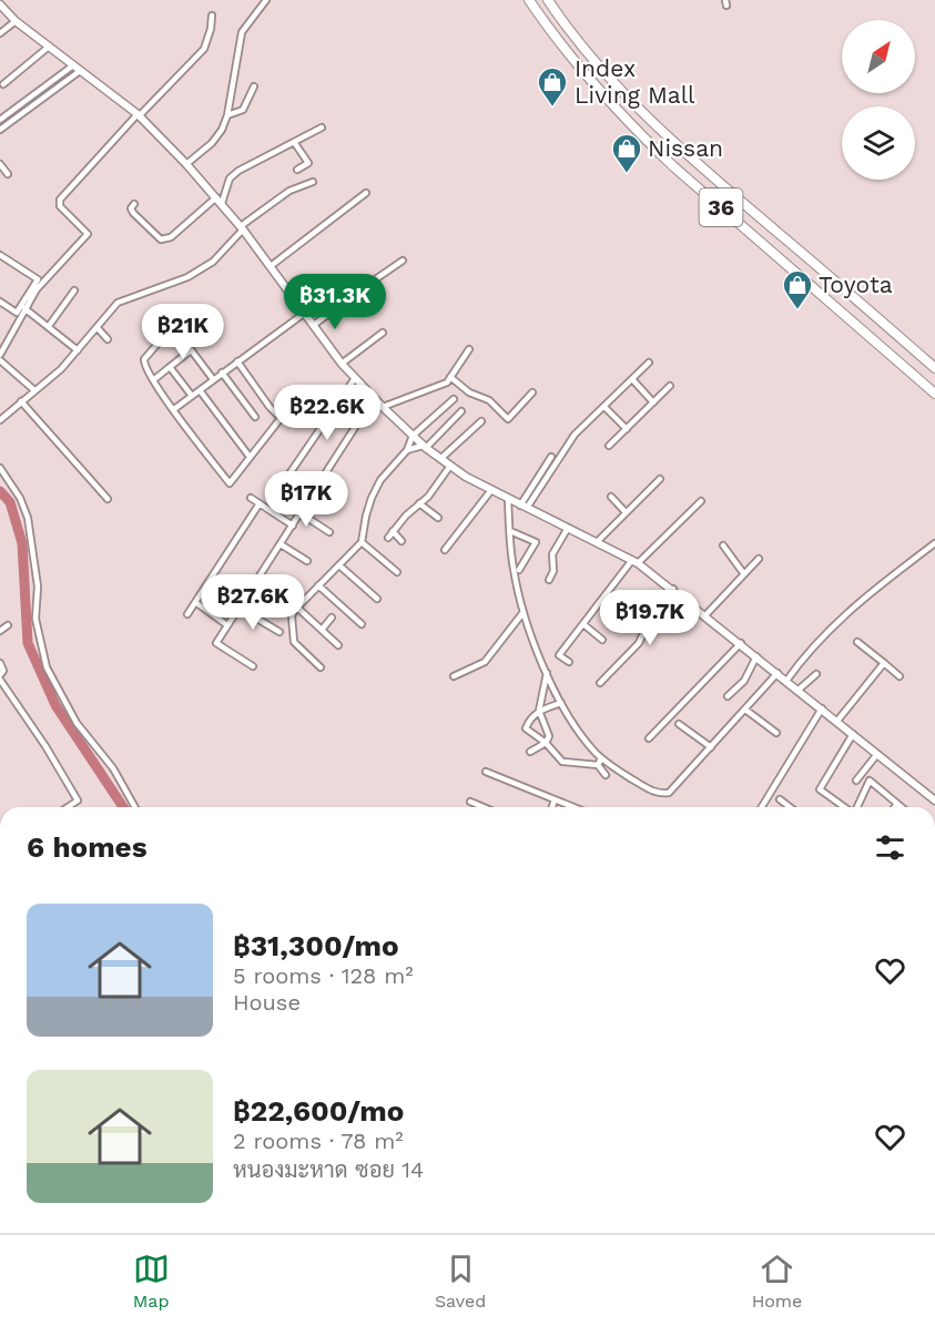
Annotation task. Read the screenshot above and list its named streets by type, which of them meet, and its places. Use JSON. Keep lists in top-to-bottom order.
{
  "streets": {
    "highway": ["36"]
  },
  "places": {
    "shop": ["Index Living Mall", "Nissan", "Toyota"]
  },
  "north": "top right",
  "page": {
    "price": [
      "฿31.3K",
      "฿21K",
      "฿22.6K",
      "฿17K",
      "฿27.6K",
      "฿19.7K"
    ],
    "heading": "6 homes",
    "list": [
      {
        "name": "฿31,300/mo",
        "note": "5 rooms · 128 m² · House"
      },
      {
        "name": "฿22,600/mo",
        "note": "2 rooms · 78 m² · หนองมะหาด ซอย 14"
      }
    ],
    "tabs": ["Map", "Saved", "Home"]
  }
}
